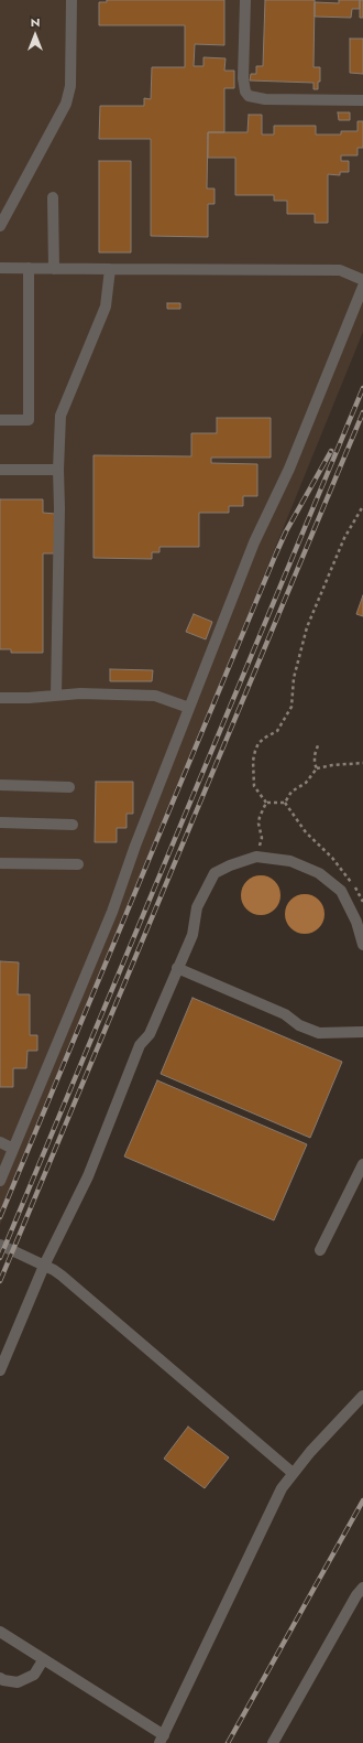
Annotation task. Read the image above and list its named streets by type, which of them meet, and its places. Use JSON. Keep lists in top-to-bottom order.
{
  "north": "top"
}
